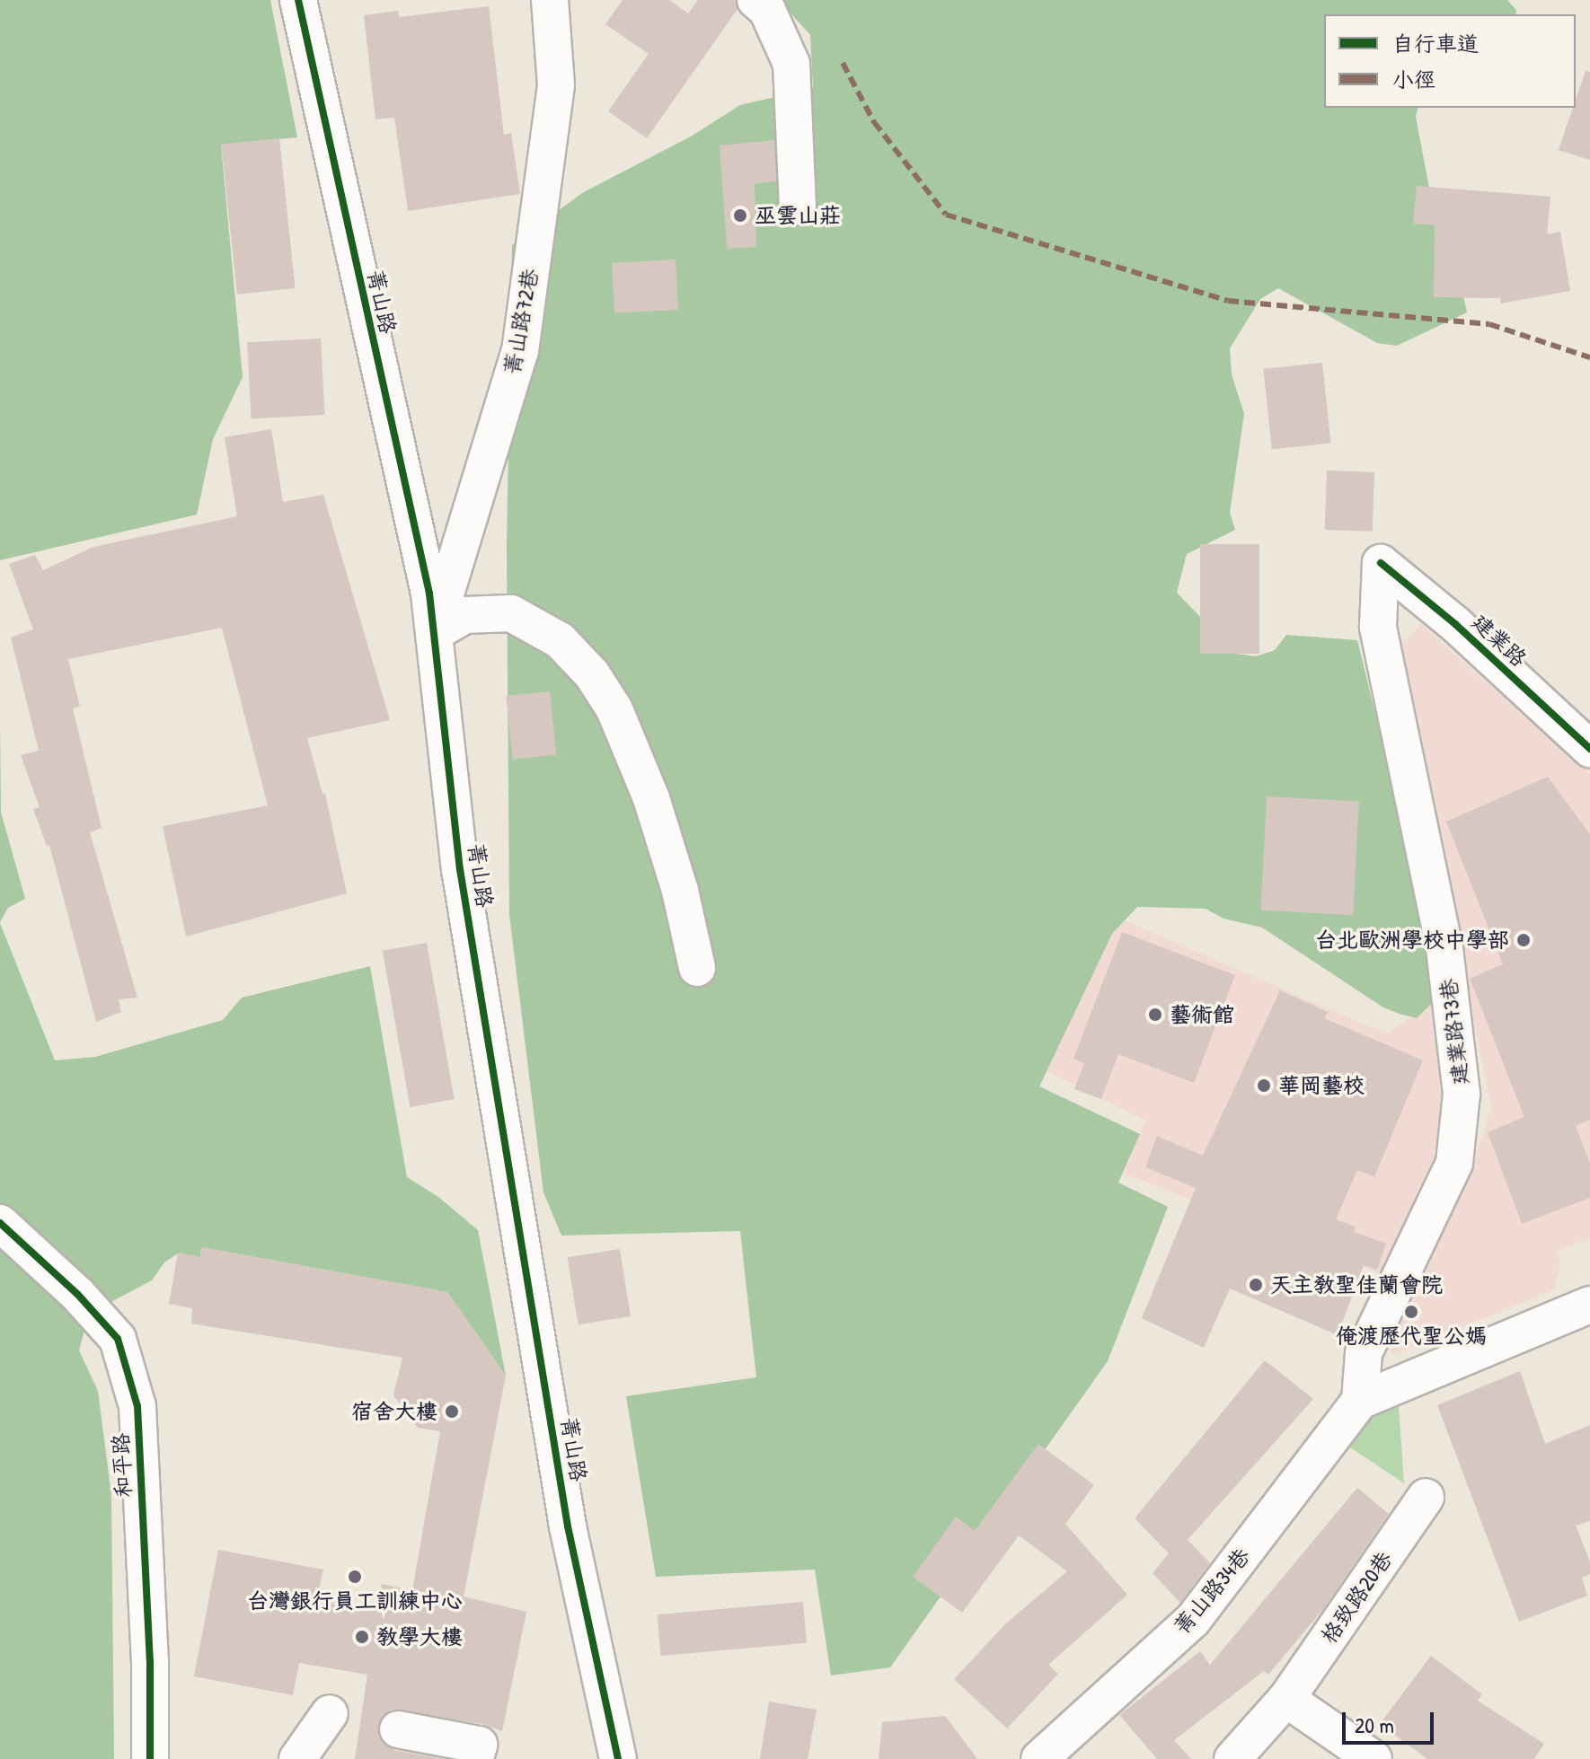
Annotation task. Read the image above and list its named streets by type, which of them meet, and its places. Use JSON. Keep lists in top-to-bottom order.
{
  "streets": {
    "street": [
      "菁山路",
      "菁山路72巷",
      "建業路",
      "建業路73巷",
      "和平路",
      "菁山路34巷",
      "格致路20巷"
    ]
  },
  "crossings": [
    ["菁山路", "菁山路72巷"],
    ["建業路", "建業路73巷"],
    ["建業路73巷", "菁山路34巷"]
  ],
  "places": [
    "巫雲山莊",
    "台北歐洲學校中學部",
    "藝術館",
    "華岡藝校",
    "天主教聖佳蘭會院",
    "俺渡歷代聖公媽",
    "宿舍大樓",
    "台灣銀行員工訓練中心",
    "教學大樓"
  ],
  "legend": ["自行車道", "小徑"],
  "scale_bar": "20 m"
}
